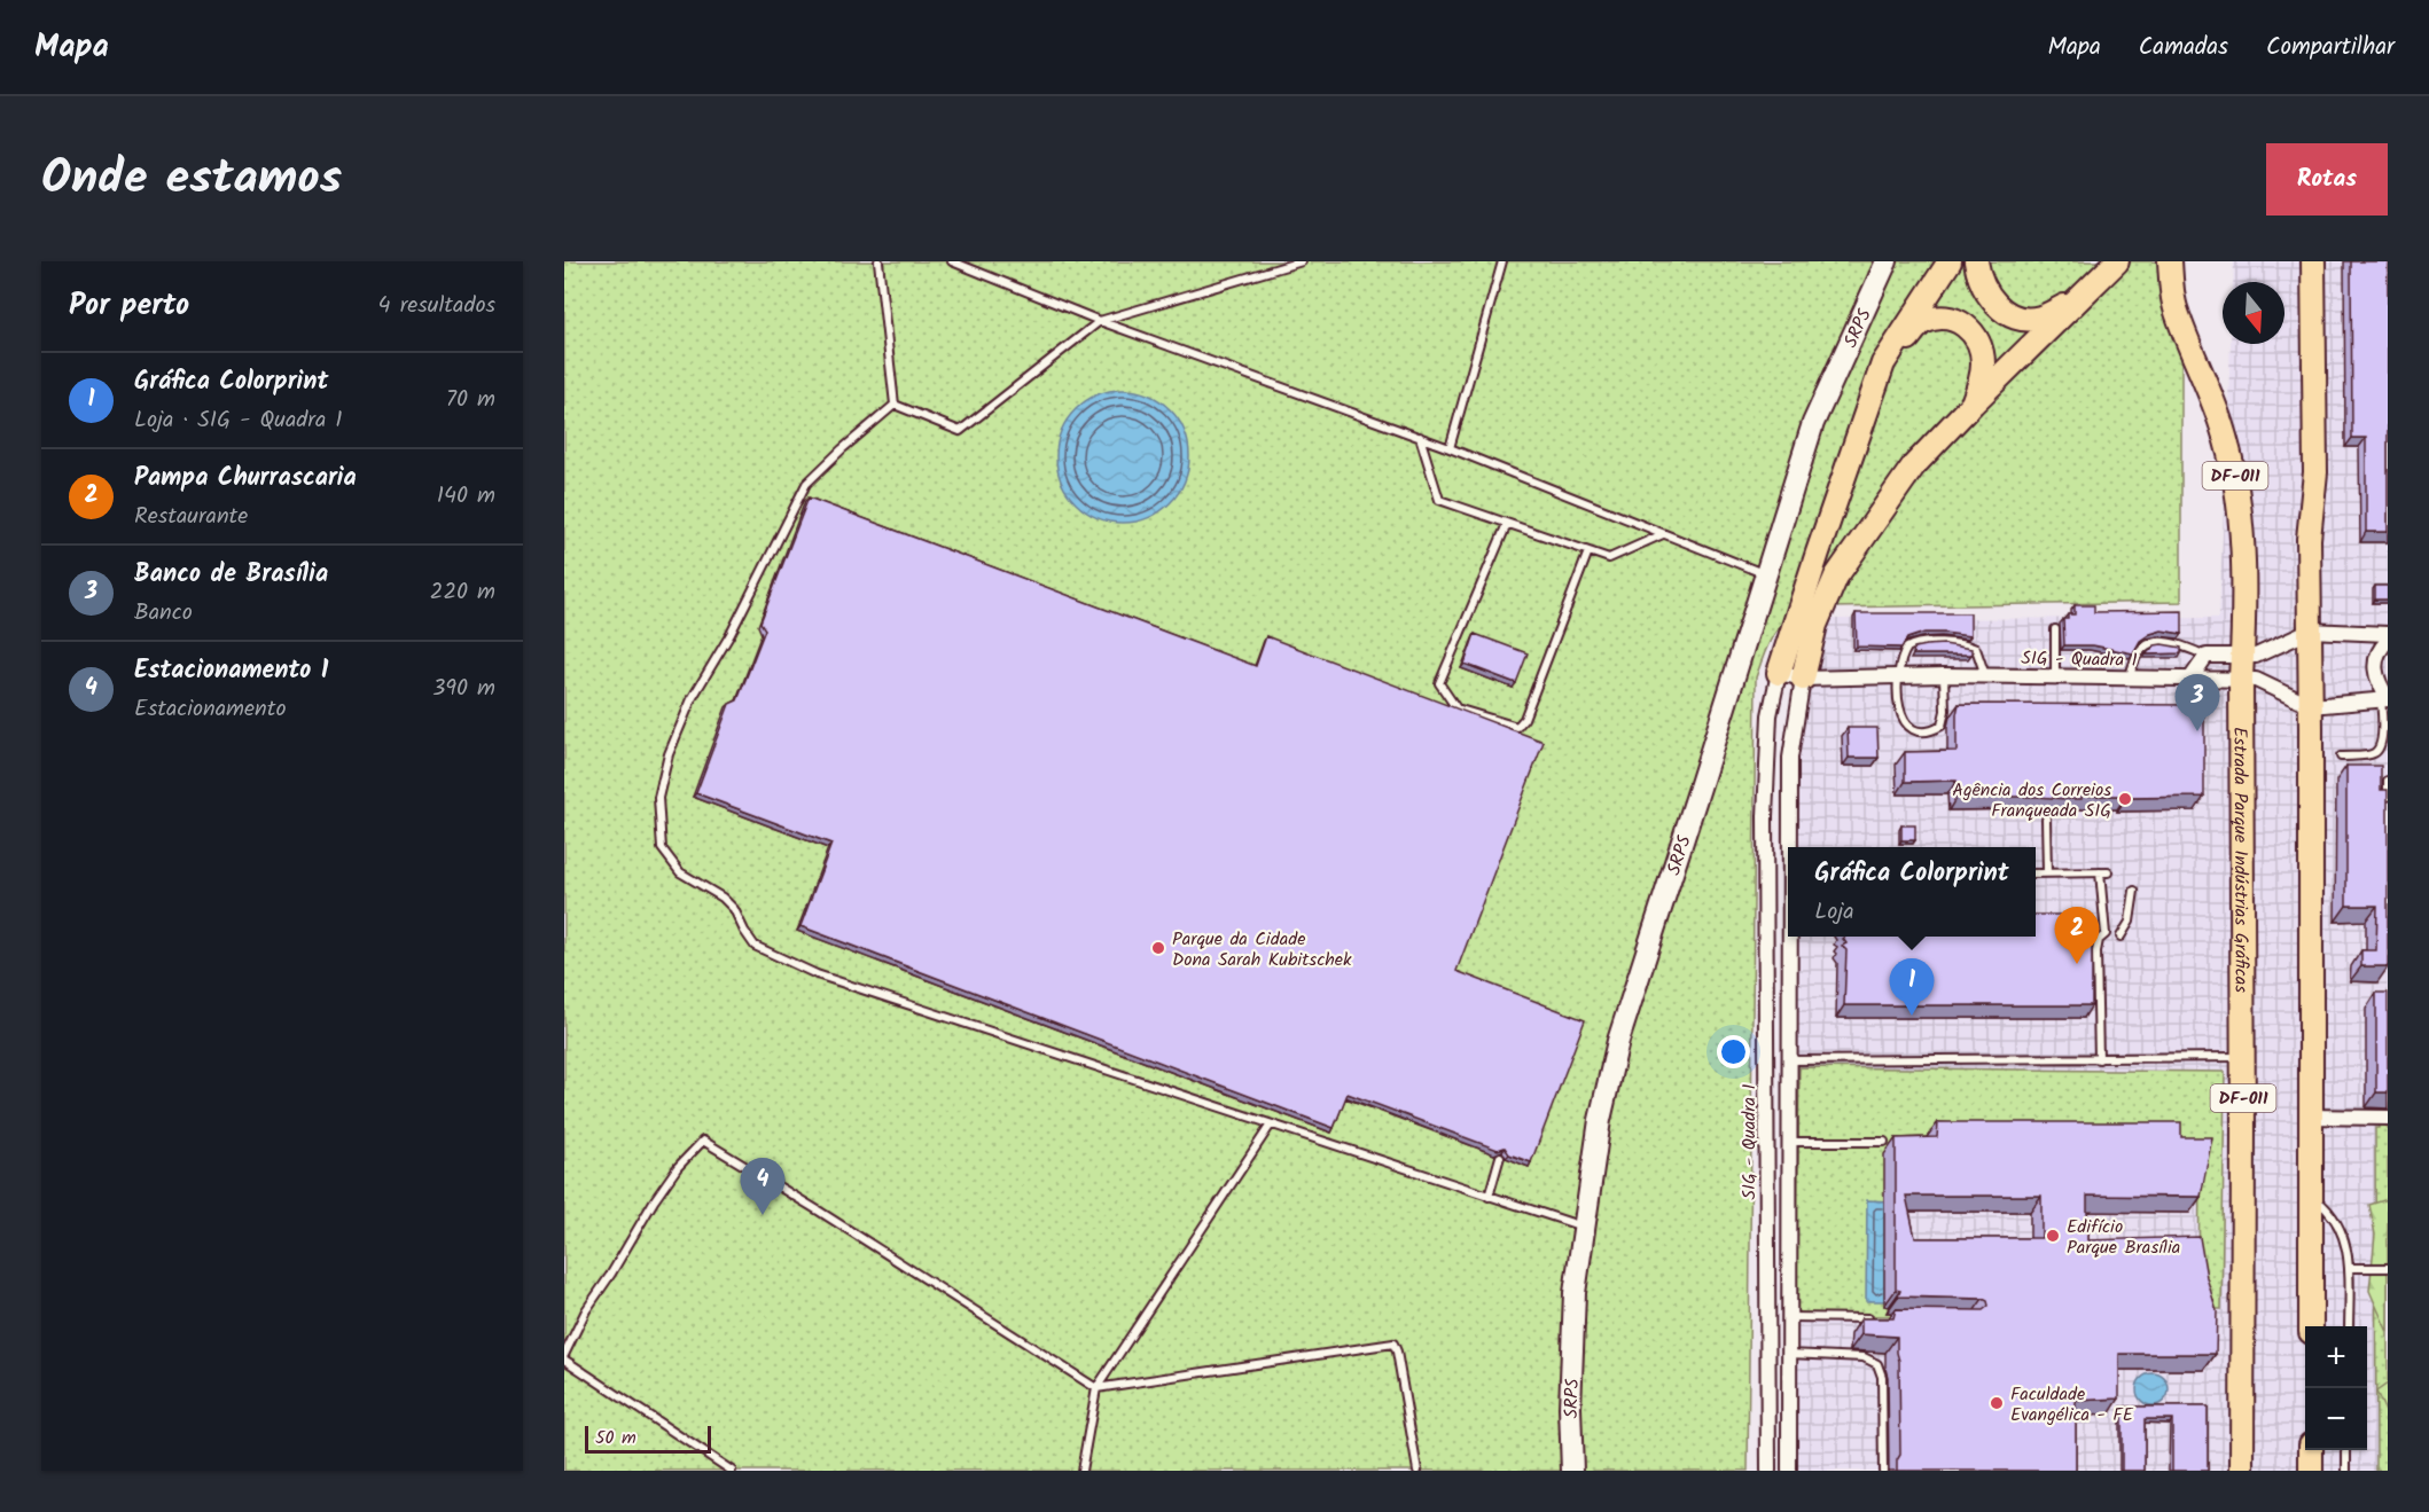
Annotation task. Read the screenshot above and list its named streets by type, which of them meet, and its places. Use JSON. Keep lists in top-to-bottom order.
{
  "streets": {
    "main road": ["SRPS", "DF-011", "Estrada Parque Indústrias Gráficas"],
    "street": ["SIG - Quadra 1"]
  },
  "crossings": [
    ["SIG - Quadra 1", "Estrada Parque Indústrias Gráficas"]
  ],
  "places": [
    "Agência dos Correios Franqueada SIG",
    "Parque da Cidade Dona Sarah Kubitschek",
    "Edifício Parque Brasília",
    "Faculdade Evangélica - FE"
  ],
  "scale_bar": "50 m",
  "north": "bottom",
  "page": {
    "header": "Mapa",
    "nav": ["Mapa", "Camadas", "Compartilhar"],
    "title": "Onde estamos",
    "buttons": "Rotas",
    "heading": ["Por perto", "4 resultados"],
    "list": [
      {
        "mark": "1",
        "name": "Gráfica Colorprint",
        "note": "Loja · SIG - Quadra 1",
        "value": "70 m"
      },
      {
        "mark": "2",
        "name": "Pampa Churrascaria",
        "note": "Restaurante",
        "value": "140 m"
      },
      {
        "mark": "3",
        "name": "Banco de Brasília",
        "note": "Banco",
        "value": "220 m"
      },
      {
        "mark": "4",
        "name": "Estacionamento 1",
        "note": "Estacionamento",
        "value": "390 m"
      }
    ],
    "pins": [
      "3",
      "2",
      "1",
      "4"
    ],
    "popup": ["Gráfica Colorprint", "Loja"],
    "map_buttons": ["+", "−"],
    "scale": "50 m"
  }
}
